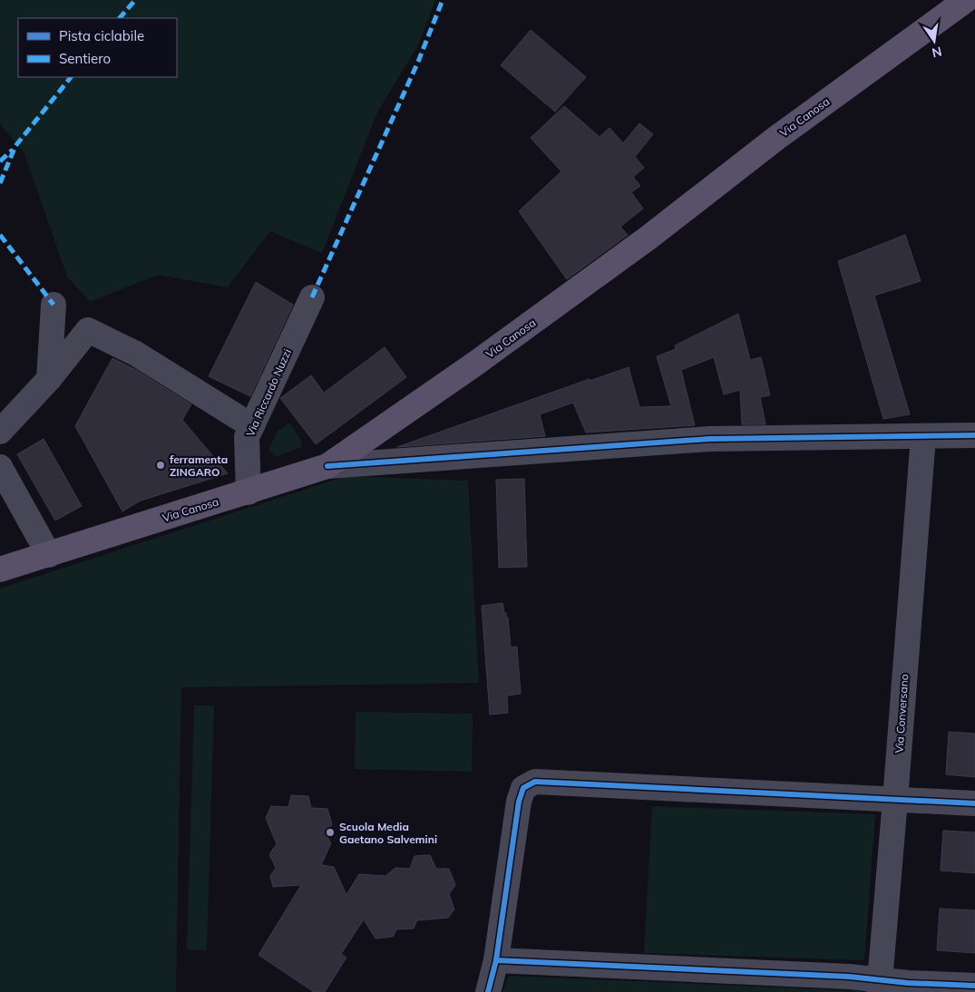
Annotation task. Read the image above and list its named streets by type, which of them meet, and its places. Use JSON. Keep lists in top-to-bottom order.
{
  "streets": {
    "main road": ["Via Canosa"],
    "street": ["Via Riccardo Nuzzi", "Via Conversano"]
  },
  "crossings": [
    ["Via Canosa", "Via Riccardo Nuzzi"]
  ],
  "places": ["ferramenta ZINGARO", "Scuola Media Gaetano Salvemini"],
  "legend": ["Pista ciclabile", "Sentiero"],
  "north": "bottom"
}
